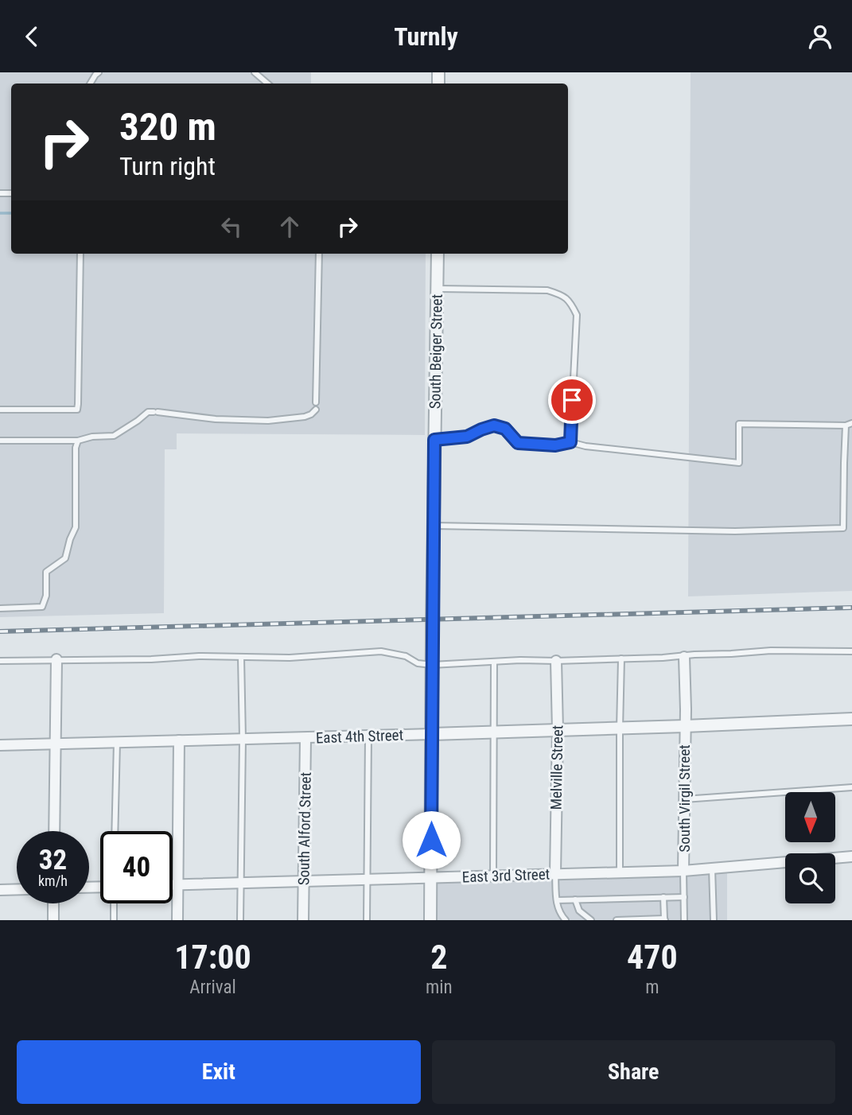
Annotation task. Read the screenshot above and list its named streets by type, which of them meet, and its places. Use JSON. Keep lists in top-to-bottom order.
{
  "streets": {
    "street": [
      "South Beiger Street",
      "East 4th Street",
      "Melville Street",
      "South Virgil Street",
      "South Alford Street",
      "East 3rd Street"
    ]
  },
  "crossings": [
    ["South Beiger Street", "East 4th Street"],
    ["South Beiger Street", "East 3rd Street"],
    ["East 4th Street", "Melville Street"],
    ["East 4th Street", "South Virgil Street"],
    ["East 4th Street", "South Alford Street"],
    ["Melville Street", "East 3rd Street"],
    ["South Virgil Street", "East 3rd Street"],
    ["South Alford Street", "East 3rd Street"]
  ],
  "north": "bottom",
  "page": {
    "header": "Turnly",
    "turn": ["320 m", "Turn right"],
    "speed": "32 km/h",
    "limit": "40",
    "eta": [
      "17:00",
      "Arrival",
      "2",
      "min",
      "470",
      "m"
    ],
    "buttons": ["Exit", "Share"]
  }
}
